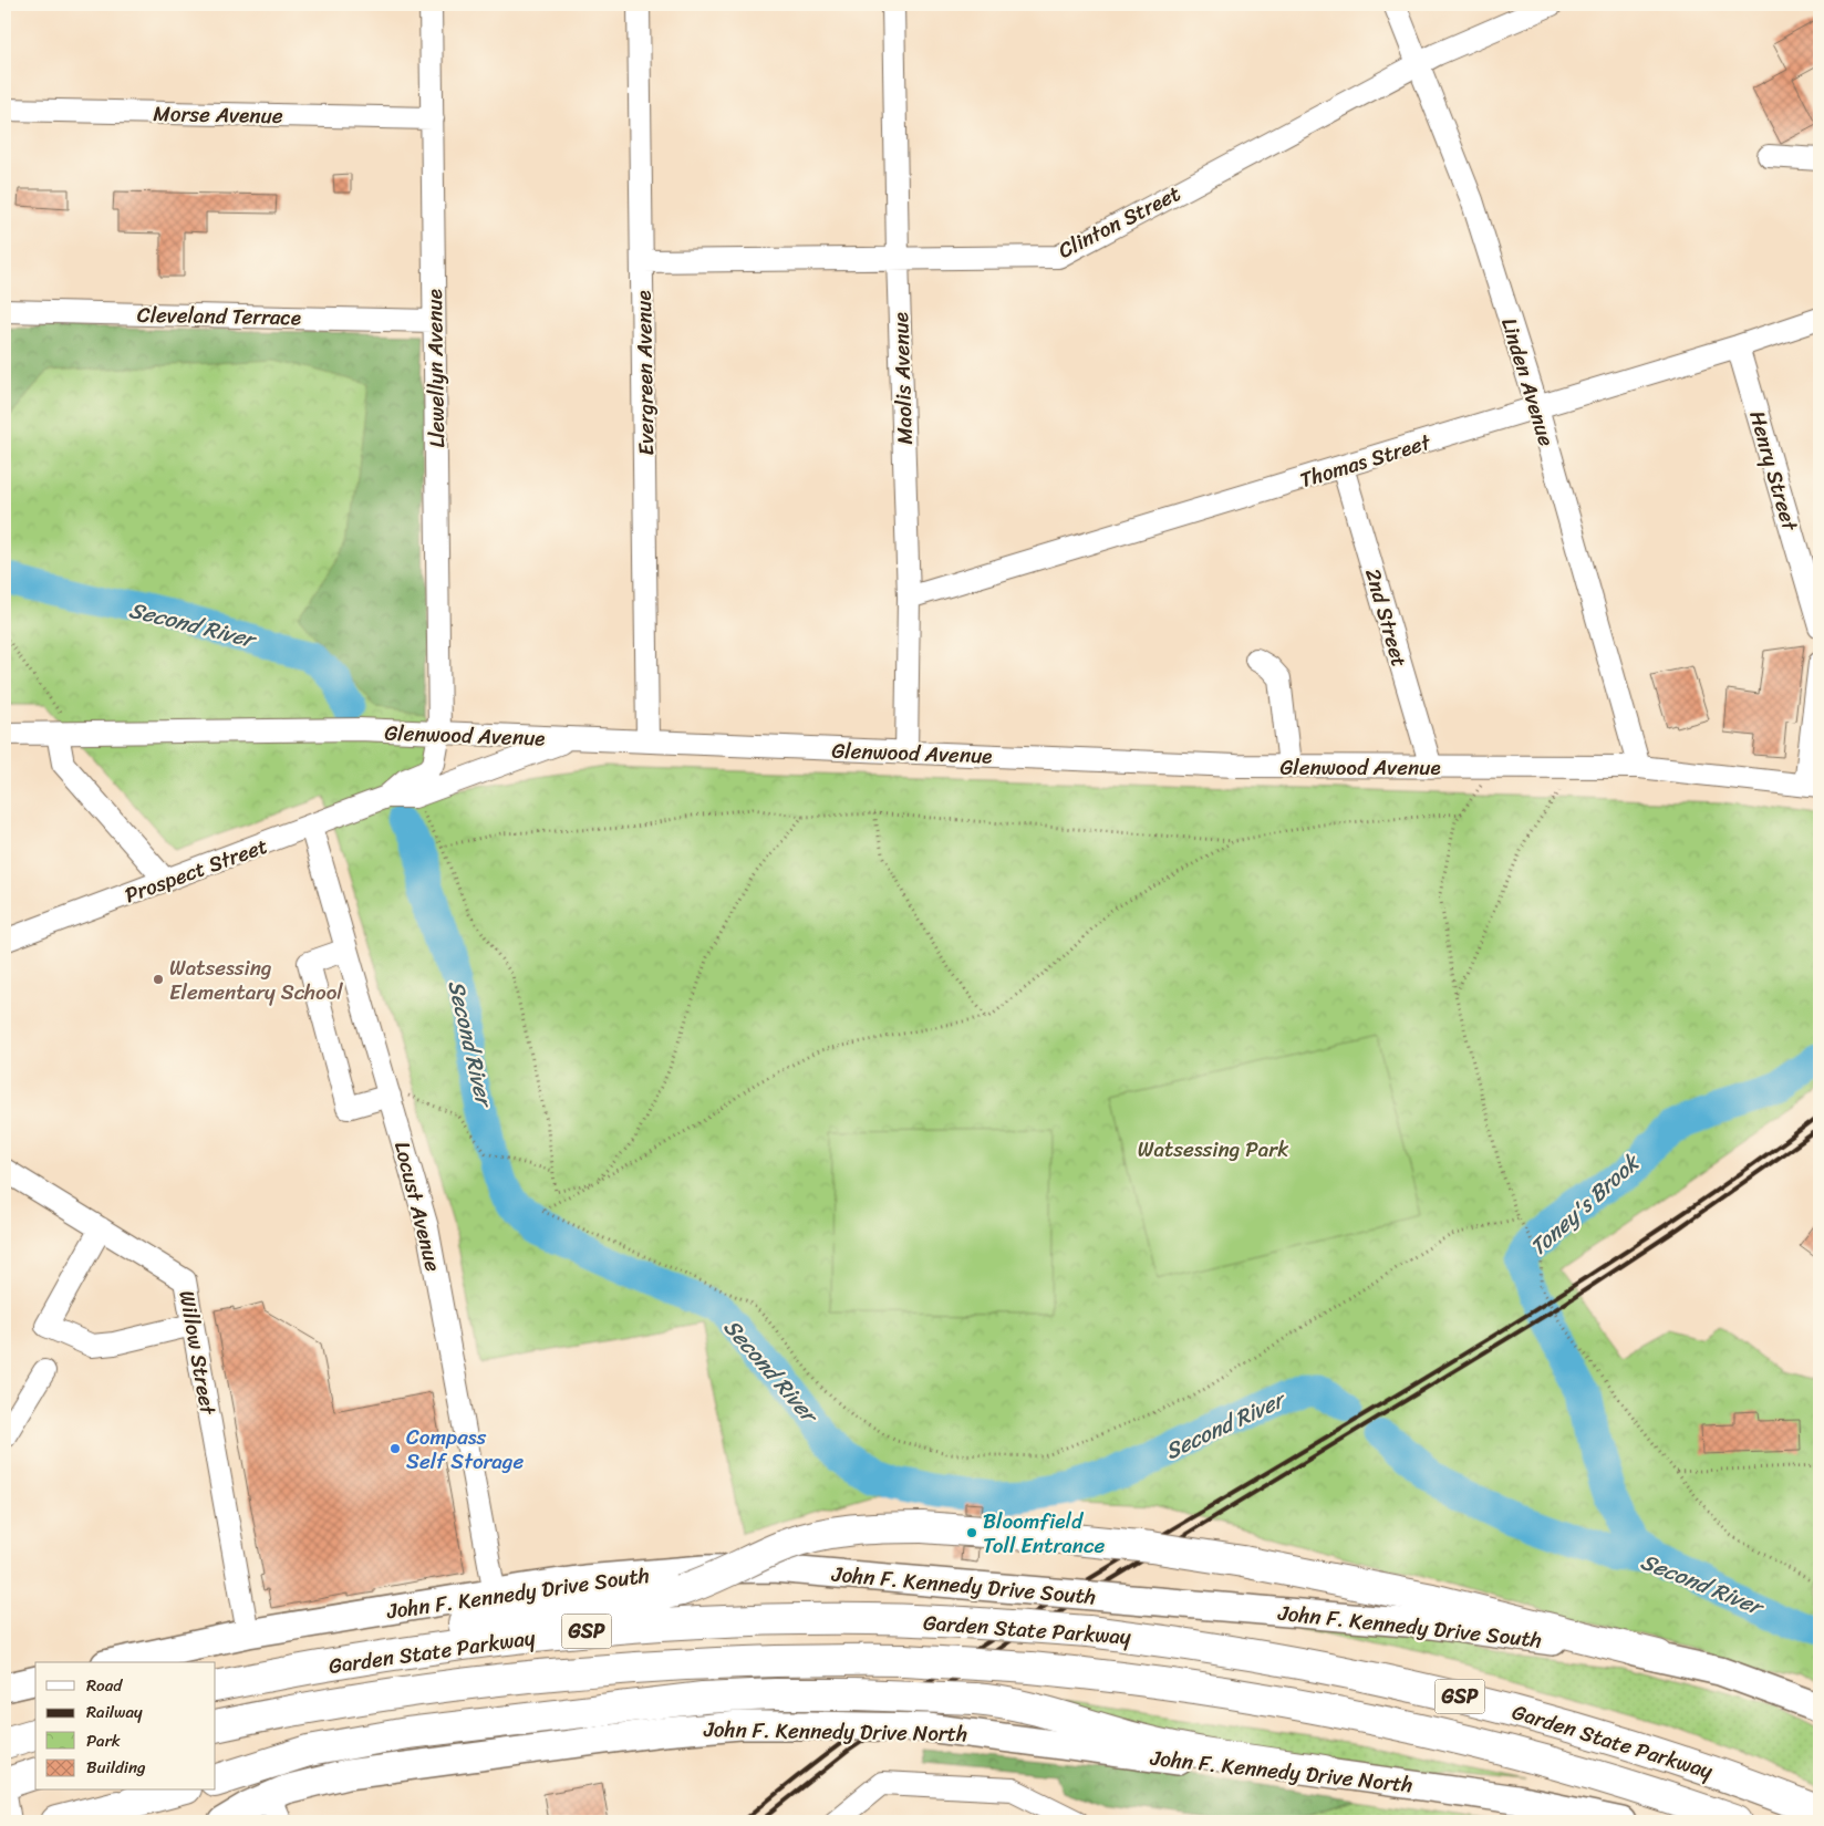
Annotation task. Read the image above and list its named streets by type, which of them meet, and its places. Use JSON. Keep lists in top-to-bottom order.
{
  "streets": {
    "highway": ["Garden State Parkway", "GSP"],
    "main road": ["John F. Kennedy Drive South", "John F. Kennedy Drive North"],
    "street": [
      "Morse Avenue",
      "Clinton Street",
      "Cleveland Terrace",
      "Llewellyn Avenue",
      "Evergreen Avenue",
      "Maolis Avenue",
      "Linden Avenue",
      "Thomas Street",
      "Henry Street",
      "2nd Street",
      "Glenwood Avenue",
      "Prospect Street",
      "Locust Avenue",
      "Willow Street"
    ]
  },
  "crossings": [
    ["Morse Avenue", "Llewellyn Avenue"],
    ["Clinton Street", "Evergreen Avenue"],
    ["Clinton Street", "Maolis Avenue"],
    ["Clinton Street", "Linden Avenue"],
    ["Cleveland Terrace", "Llewellyn Avenue"],
    ["Llewellyn Avenue", "Glenwood Avenue"],
    ["Llewellyn Avenue", "Prospect Street"],
    ["Evergreen Avenue", "Glenwood Avenue"],
    ["Maolis Avenue", "Thomas Street"],
    ["Maolis Avenue", "Glenwood Avenue"],
    ["Linden Avenue", "Thomas Street"],
    ["Linden Avenue", "Glenwood Avenue"],
    ["Thomas Street", "Henry Street"],
    ["Thomas Street", "2nd Street"],
    ["2nd Street", "Glenwood Avenue"],
    ["Glenwood Avenue", "Prospect Street"],
    ["Prospect Street", "Locust Avenue"],
    ["Locust Avenue", "John F. Kennedy Drive South"],
    ["Willow Street", "John F. Kennedy Drive South"]
  ],
  "water": ["Second River", "Toney's Brook"],
  "parks": ["Watsessing Park"],
  "places": ["Watsessing Elementary School", "Compass Self Storage", "Bloomfield Toll Entrance"],
  "legend": [
    "Road",
    "Railway",
    "Park",
    "Building"
  ]
}
